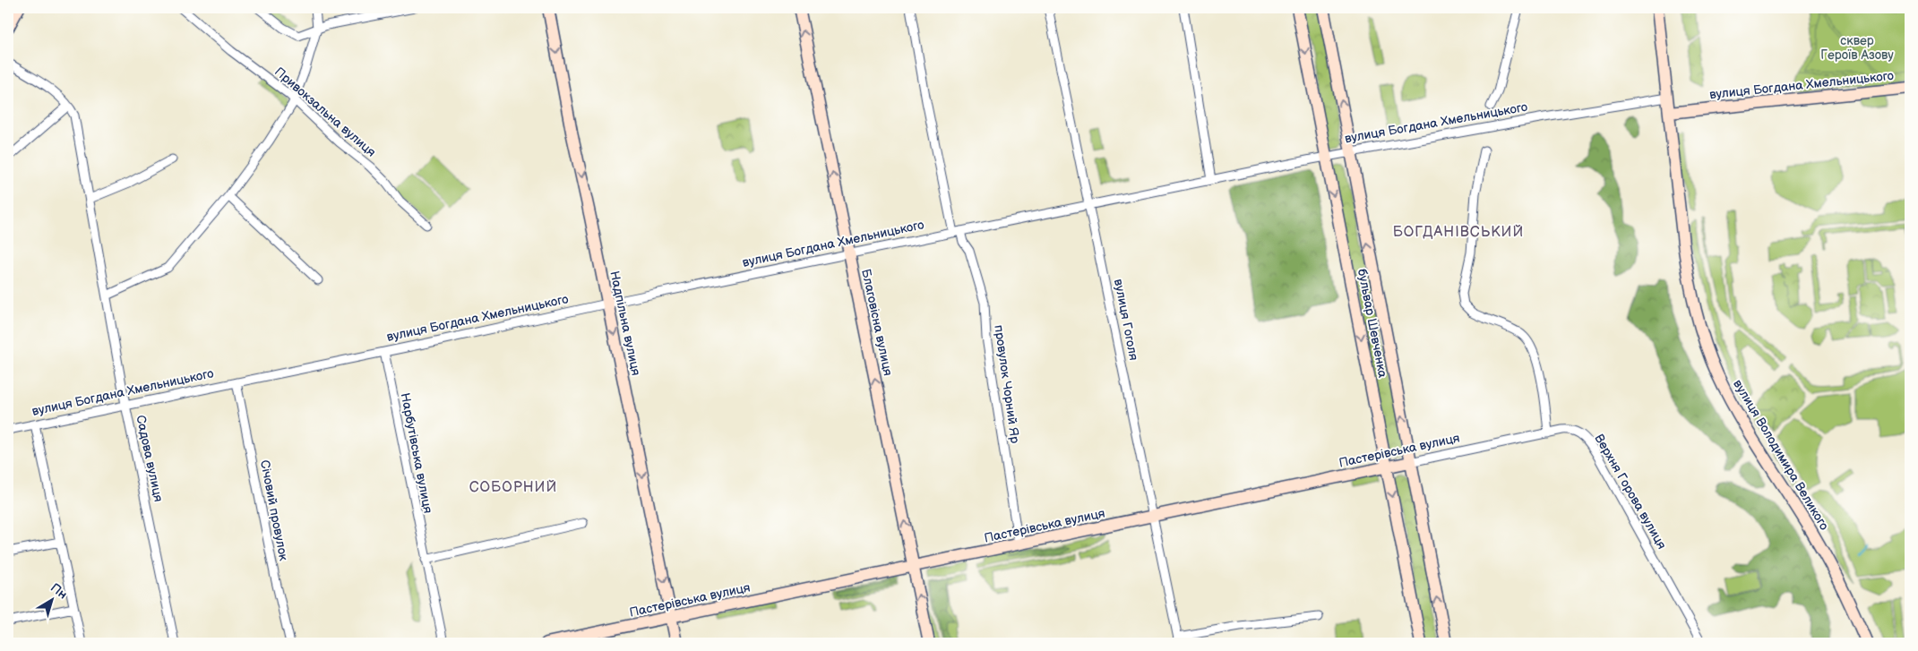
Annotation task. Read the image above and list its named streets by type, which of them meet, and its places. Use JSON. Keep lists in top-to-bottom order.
{
  "streets": {
    "main road": [
      "вулиця Богдана Хмельницького",
      "Благовісна вулиця",
      "Надпільна вулиця",
      "бульвар Шевченка",
      "Пастерівська вулиця",
      "вулиця Володимира Великого"
    ],
    "street": [
      "Привокзальна вулиця",
      "вулиця Гоголя",
      "провулок Чорний Яр",
      "Нарбутівська вулиця",
      "Садова вулиця",
      "Верхня Горова вулиця",
      "Січовий провулок"
    ]
  },
  "crossings": [
    ["вулиця Богдана Хмельницького", "вулиця Гоголя"],
    ["вулиця Богдана Хмельницького", "Благовісна вулиця"],
    ["вулиця Богдана Хмельницького", "Надпільна вулиця"],
    ["вулиця Богдана Хмельницького", "бульвар Шевченка"],
    ["вулиця Богдана Хмельницького", "провулок Чорний Яр"],
    ["вулиця Богдана Хмельницького", "Нарбутівська вулиця"],
    ["вулиця Богдана Хмельницького", "вулиця Володимира Великого"],
    ["вулиця Богдана Хмельницького", "Садова вулиця"],
    ["вулиця Богдана Хмельницького", "Січовий провулок"],
    ["вулиця Гоголя", "Пастерівська вулиця"],
    ["Благовісна вулиця", "Пастерівська вулиця"],
    ["Надпільна вулиця", "Пастерівська вулиця"],
    ["бульвар Шевченка", "Пастерівська вулиця"],
    ["провулок Чорний Яр", "Пастерівська вулиця"],
    ["Пастерівська вулиця", "Верхня Горова вулиця"]
  ],
  "one_way": ["Благовісна вулиця", "Надпільна вулиця"],
  "districts": ["БОГДАНІВСЬКИЙ", "СОБОРНИЙ"],
  "parks": ["сквер Героїв Азову"],
  "north": "top right"
}
